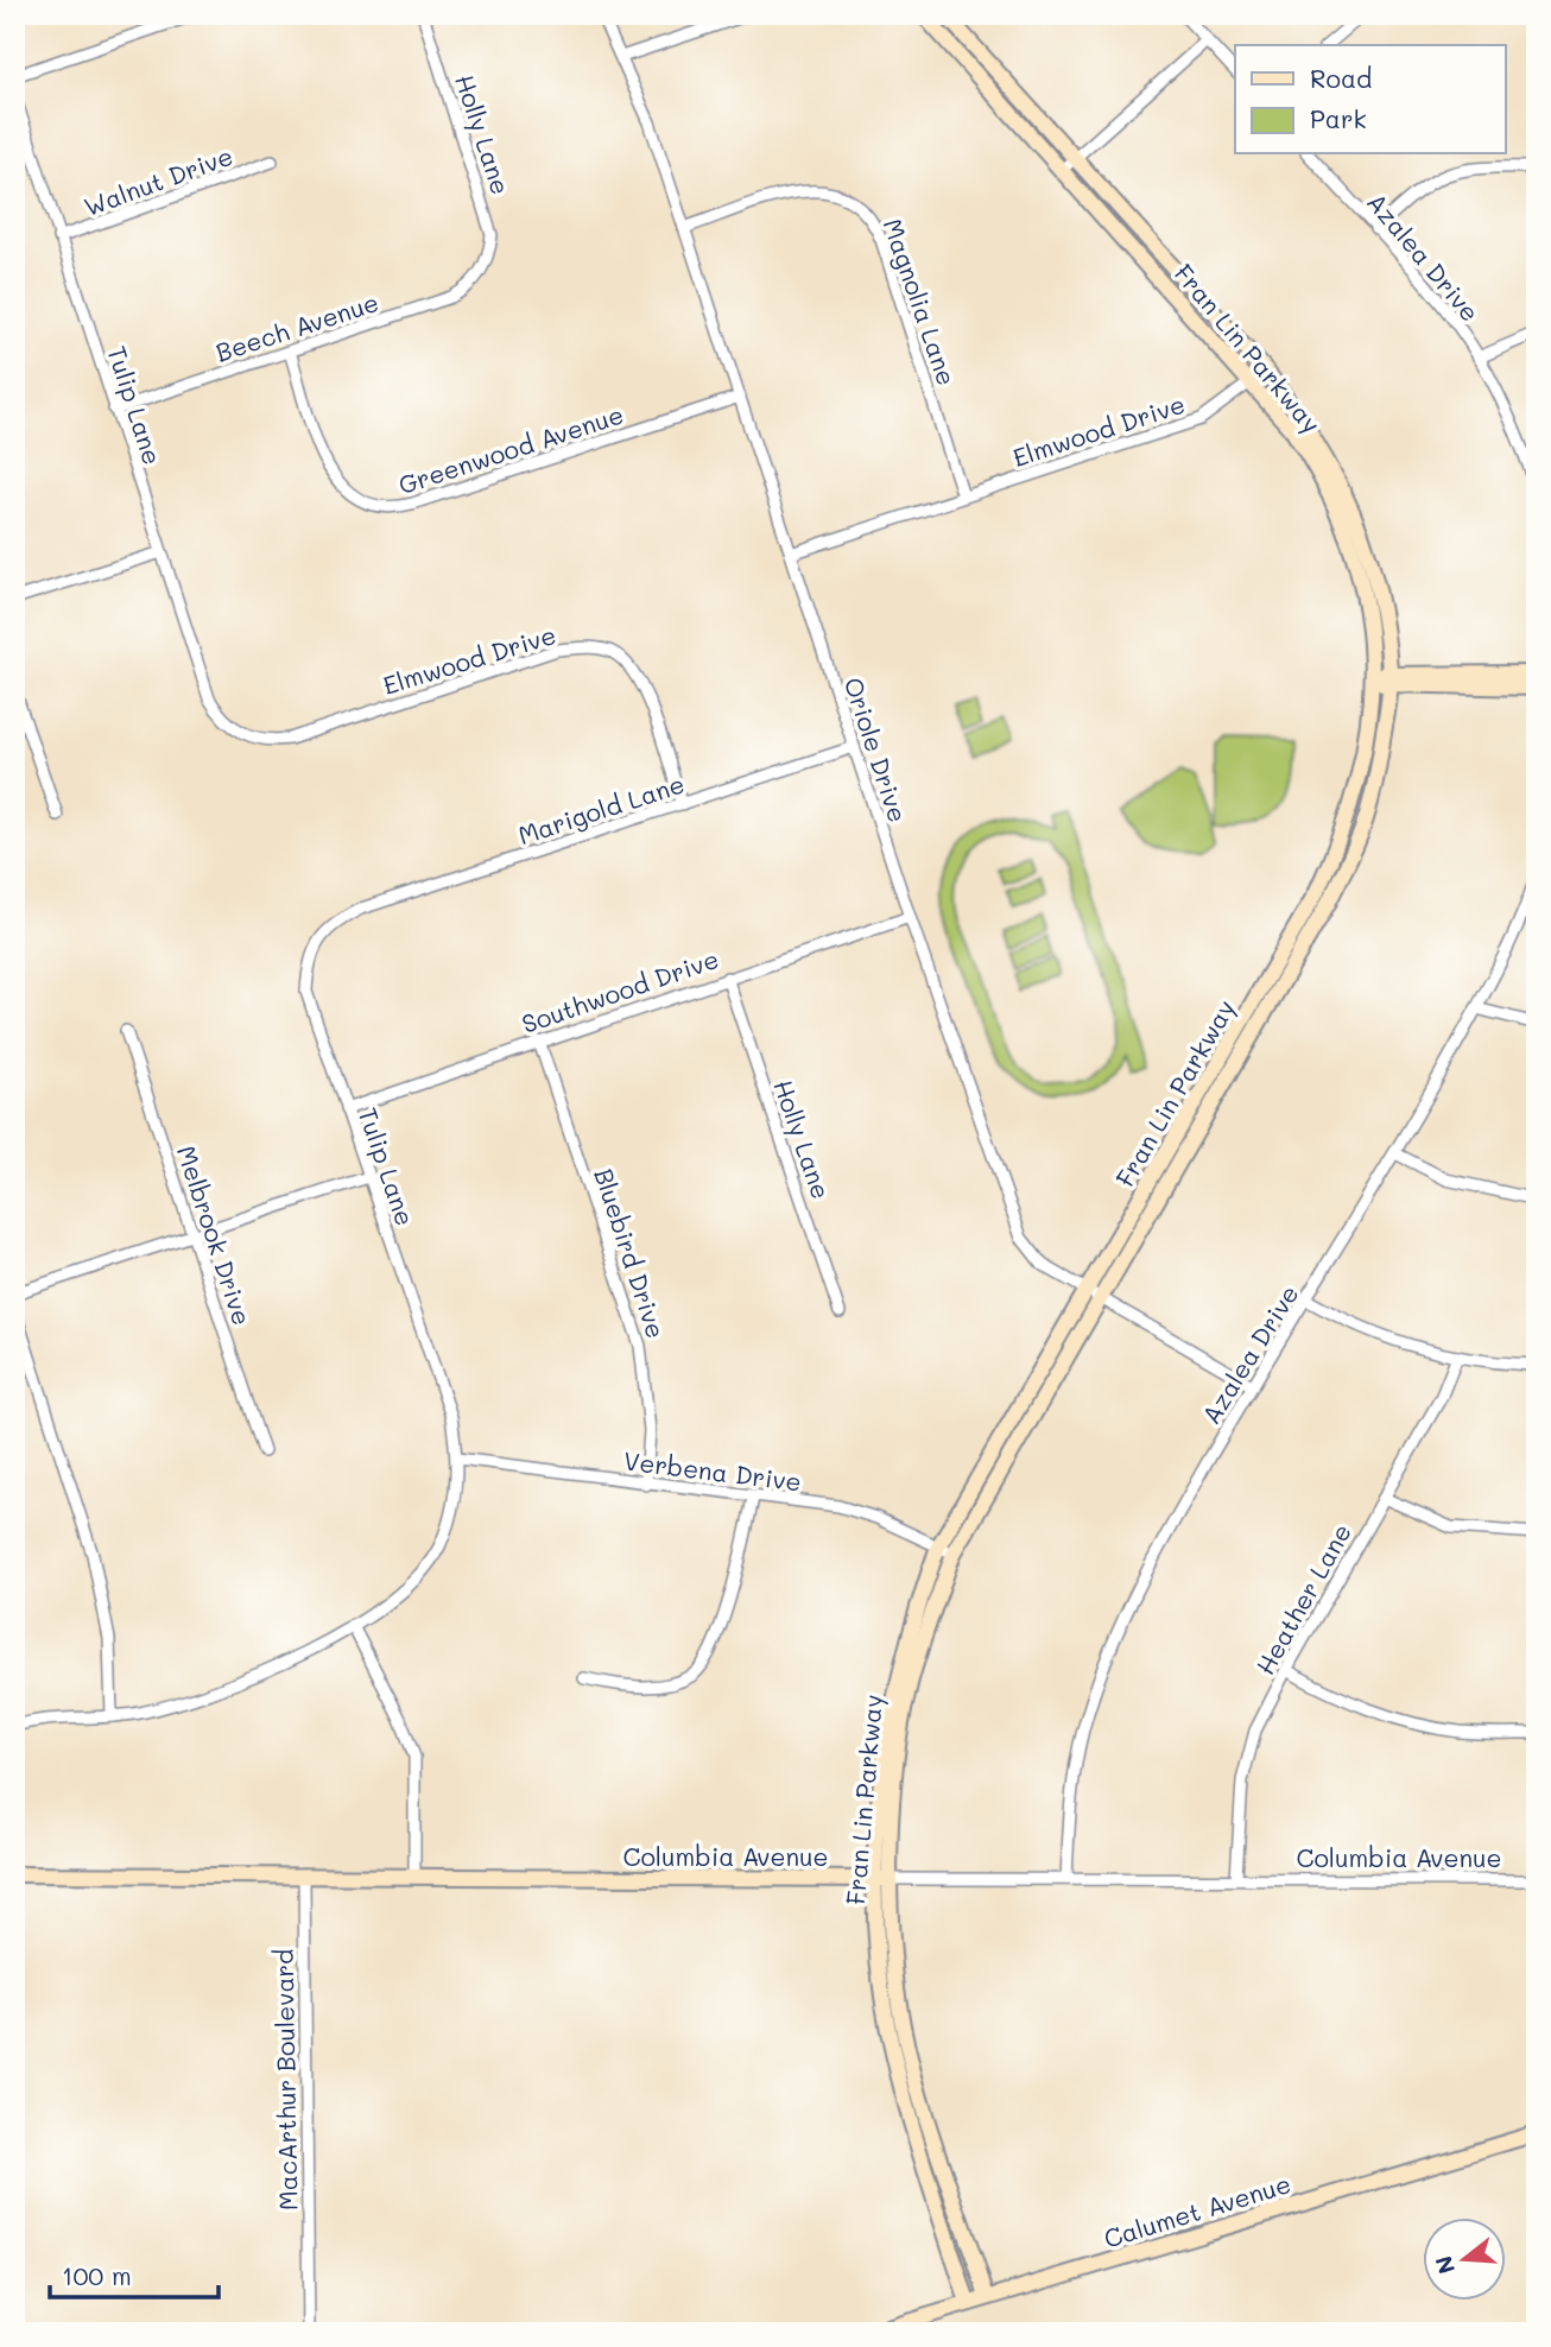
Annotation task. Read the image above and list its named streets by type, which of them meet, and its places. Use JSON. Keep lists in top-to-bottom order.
{
  "streets": {
    "street": [
      "Holly Lane",
      "Walnut Drive",
      "Azalea Drive",
      "Magnolia Lane",
      "Beech Avenue",
      "Fran Lin Parkway",
      "Tulip Lane",
      "Elmwood Drive",
      "Greenwood Avenue",
      "Oriole Drive",
      "Marigold Lane",
      "Southwood Drive",
      "Melbrook Drive",
      "Bluebird Drive",
      "Verbena Drive",
      "Heather Lane",
      "Columbia Avenue",
      "MacArthur Boulevard",
      "Calumet Avenue"
    ]
  },
  "crossings": [
    ["Holly Lane", "Beech Avenue"],
    ["Holly Lane", "Southwood Drive"],
    ["Walnut Drive", "Tulip Lane"],
    ["Azalea Drive", "Oriole Drive"],
    ["Azalea Drive", "Columbia Avenue"],
    ["Magnolia Lane", "Elmwood Drive"],
    ["Magnolia Lane", "Oriole Drive"],
    ["Beech Avenue", "Tulip Lane"],
    ["Beech Avenue", "Greenwood Avenue"],
    ["Fran Lin Parkway", "Elmwood Drive"],
    ["Fran Lin Parkway", "Oriole Drive"],
    ["Fran Lin Parkway", "Verbena Drive"],
    ["Fran Lin Parkway", "Columbia Avenue"],
    ["Fran Lin Parkway", "Calumet Avenue"],
    ["Tulip Lane", "Elmwood Drive"],
    ["Tulip Lane", "Marigold Lane"],
    ["Tulip Lane", "Southwood Drive"],
    ["Tulip Lane", "Verbena Drive"],
    ["Elmwood Drive", "Oriole Drive"],
    ["Elmwood Drive", "Marigold Lane"],
    ["Greenwood Avenue", "Oriole Drive"],
    ["Oriole Drive", "Marigold Lane"],
    ["Oriole Drive", "Southwood Drive"],
    ["Southwood Drive", "Bluebird Drive"],
    ["Bluebird Drive", "Verbena Drive"],
    ["Heather Lane", "Columbia Avenue"],
    ["Columbia Avenue", "MacArthur Boulevard"]
  ],
  "legend": ["Road", "Park"],
  "scale_bar": "100 m",
  "north": "left"
}
